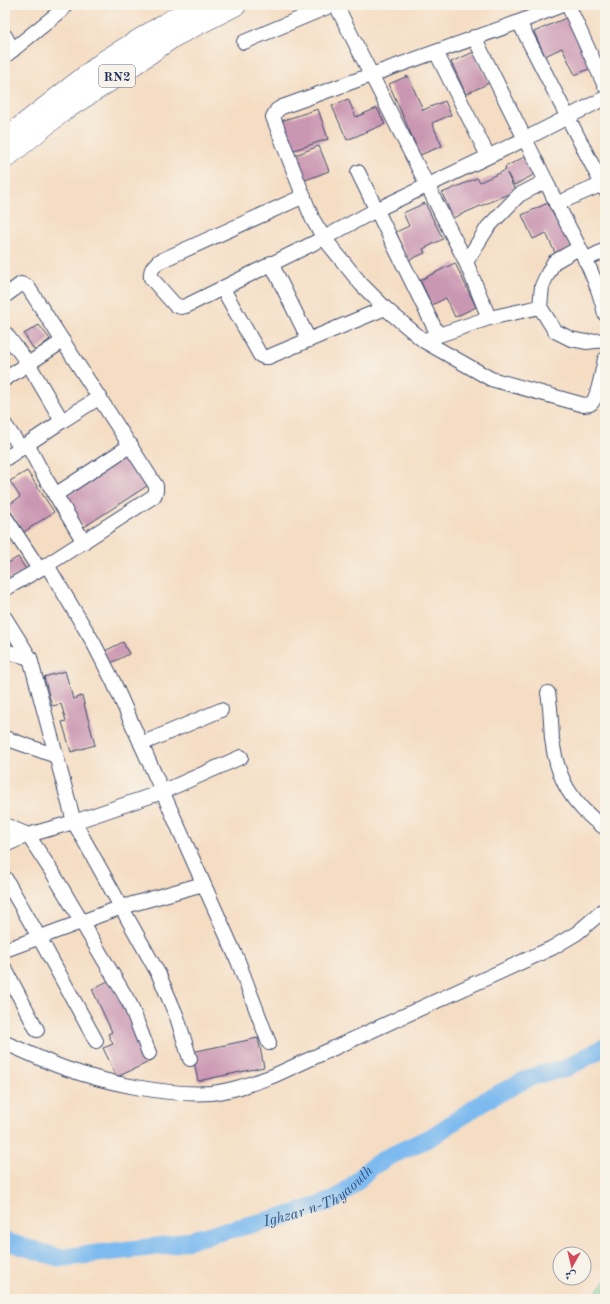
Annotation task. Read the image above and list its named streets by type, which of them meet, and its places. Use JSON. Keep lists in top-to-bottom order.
{
  "streets": {
    "highway": ["RN2"]
  },
  "water": ["Ighzar n-Thyaouth"],
  "north": "bottom"
}
